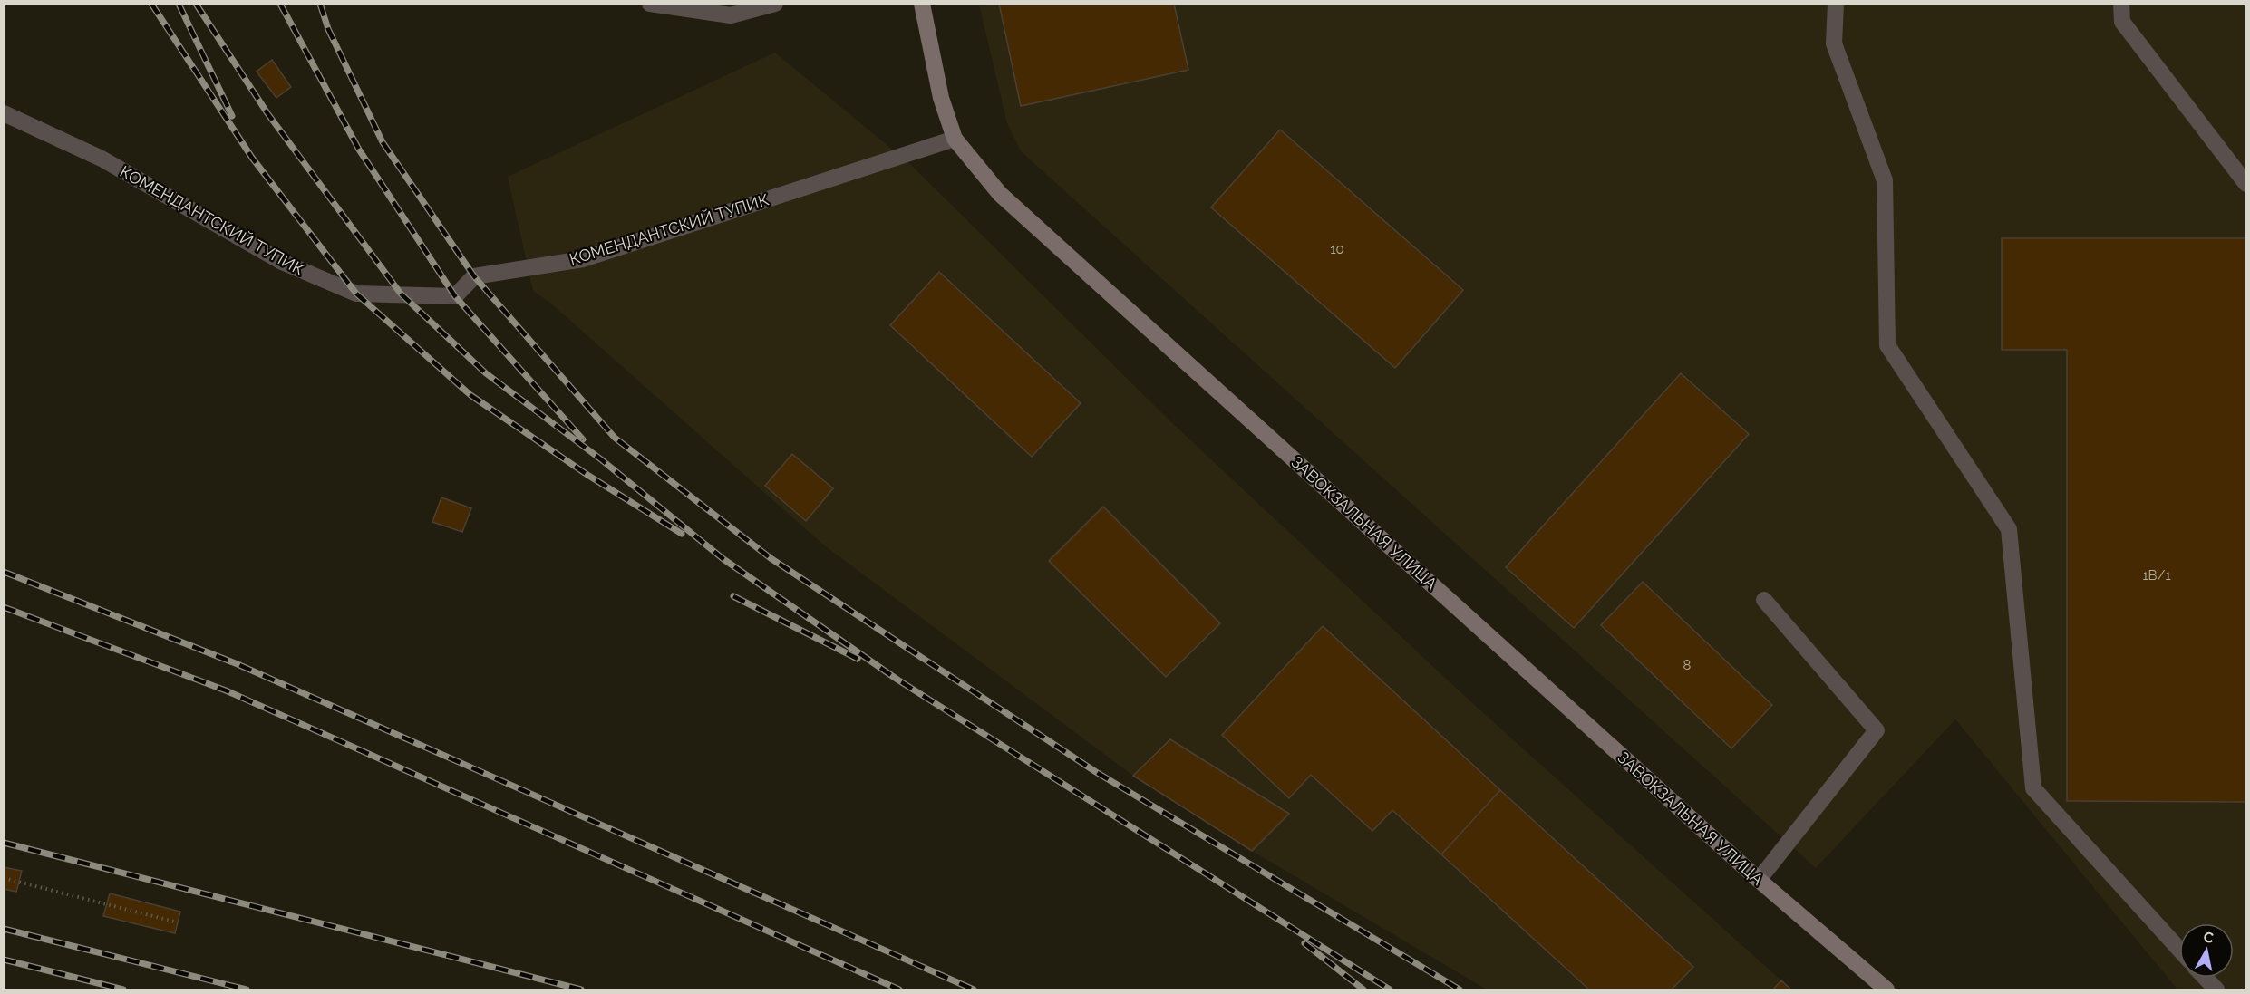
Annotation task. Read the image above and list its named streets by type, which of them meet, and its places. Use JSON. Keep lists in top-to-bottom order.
{
  "streets": {
    "main road": ["ЗАВОКЗАЛЬНАЯ УЛИЦА"],
    "street": ["КОМЕНДАНТСКИЙ ТУПИК"]
  },
  "crossings": [
    ["КОМЕНДАНТСКИЙ ТУПИК", "ЗАВОКЗАЛЬНАЯ УЛИЦА"]
  ],
  "house_numbers": ["10", "1В/1", "8"],
  "north": "top"
}
